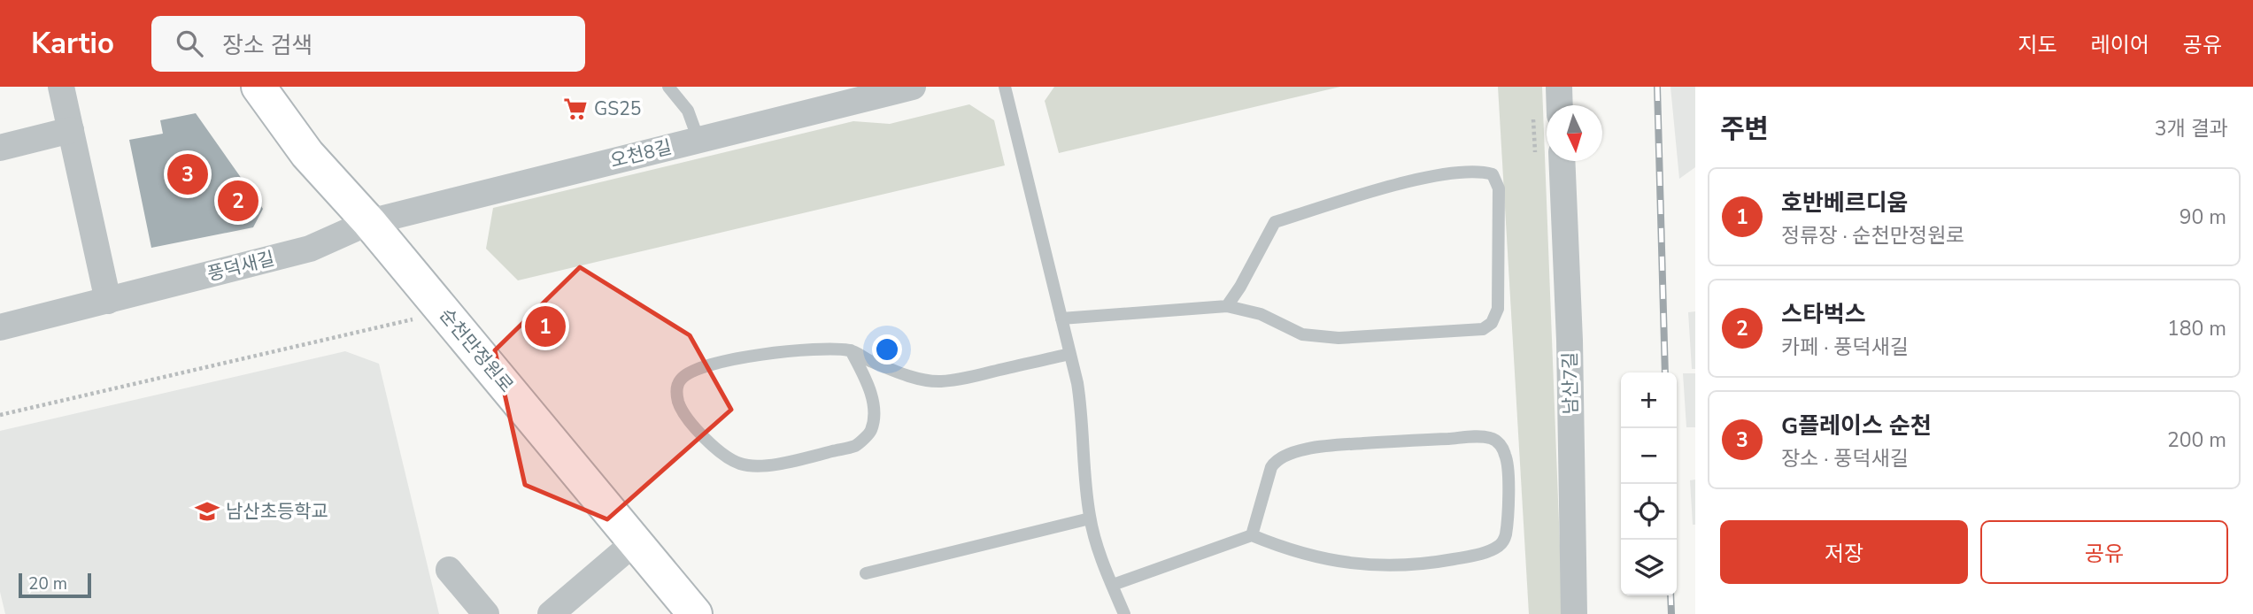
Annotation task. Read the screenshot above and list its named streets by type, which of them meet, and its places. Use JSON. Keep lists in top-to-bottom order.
{
  "streets": {
    "main road": ["순천만정원로"],
    "street": ["오천8길", "풍덕새길", "남산7길"]
  },
  "crossings": [
    ["오천8길", "풍덕새길"],
    ["오천8길", "순천만정원로"],
    ["풍덕새길", "순천만정원로"]
  ],
  "places": {
    "supermarket": ["GS25"],
    "school or university": ["남산초등학교"]
  },
  "scale_bar": "20 m",
  "north": "bottom",
  "page": {
    "header": "Kartio",
    "search": "장소 검색",
    "nav": ["지도", "레이어", "공유"],
    "heading": ["주변", "3개 결과"],
    "pins": ["3", "2", "1"],
    "list": [
      {
        "mark": "1",
        "name": "호반베르디움",
        "note": "정류장 · 순천만정원로",
        "value": "90 m"
      },
      {
        "mark": "2",
        "name": "스타벅스",
        "note": "카페 · 풍덕새길",
        "value": "180 m"
      },
      {
        "mark": "3",
        "name": "G플레이스 순천",
        "note": "장소 · 풍덕새길",
        "value": "200 m"
      }
    ],
    "map_buttons": ["+", "−"],
    "buttons": ["저장", "공유"],
    "scale": "20 m"
  }
}
